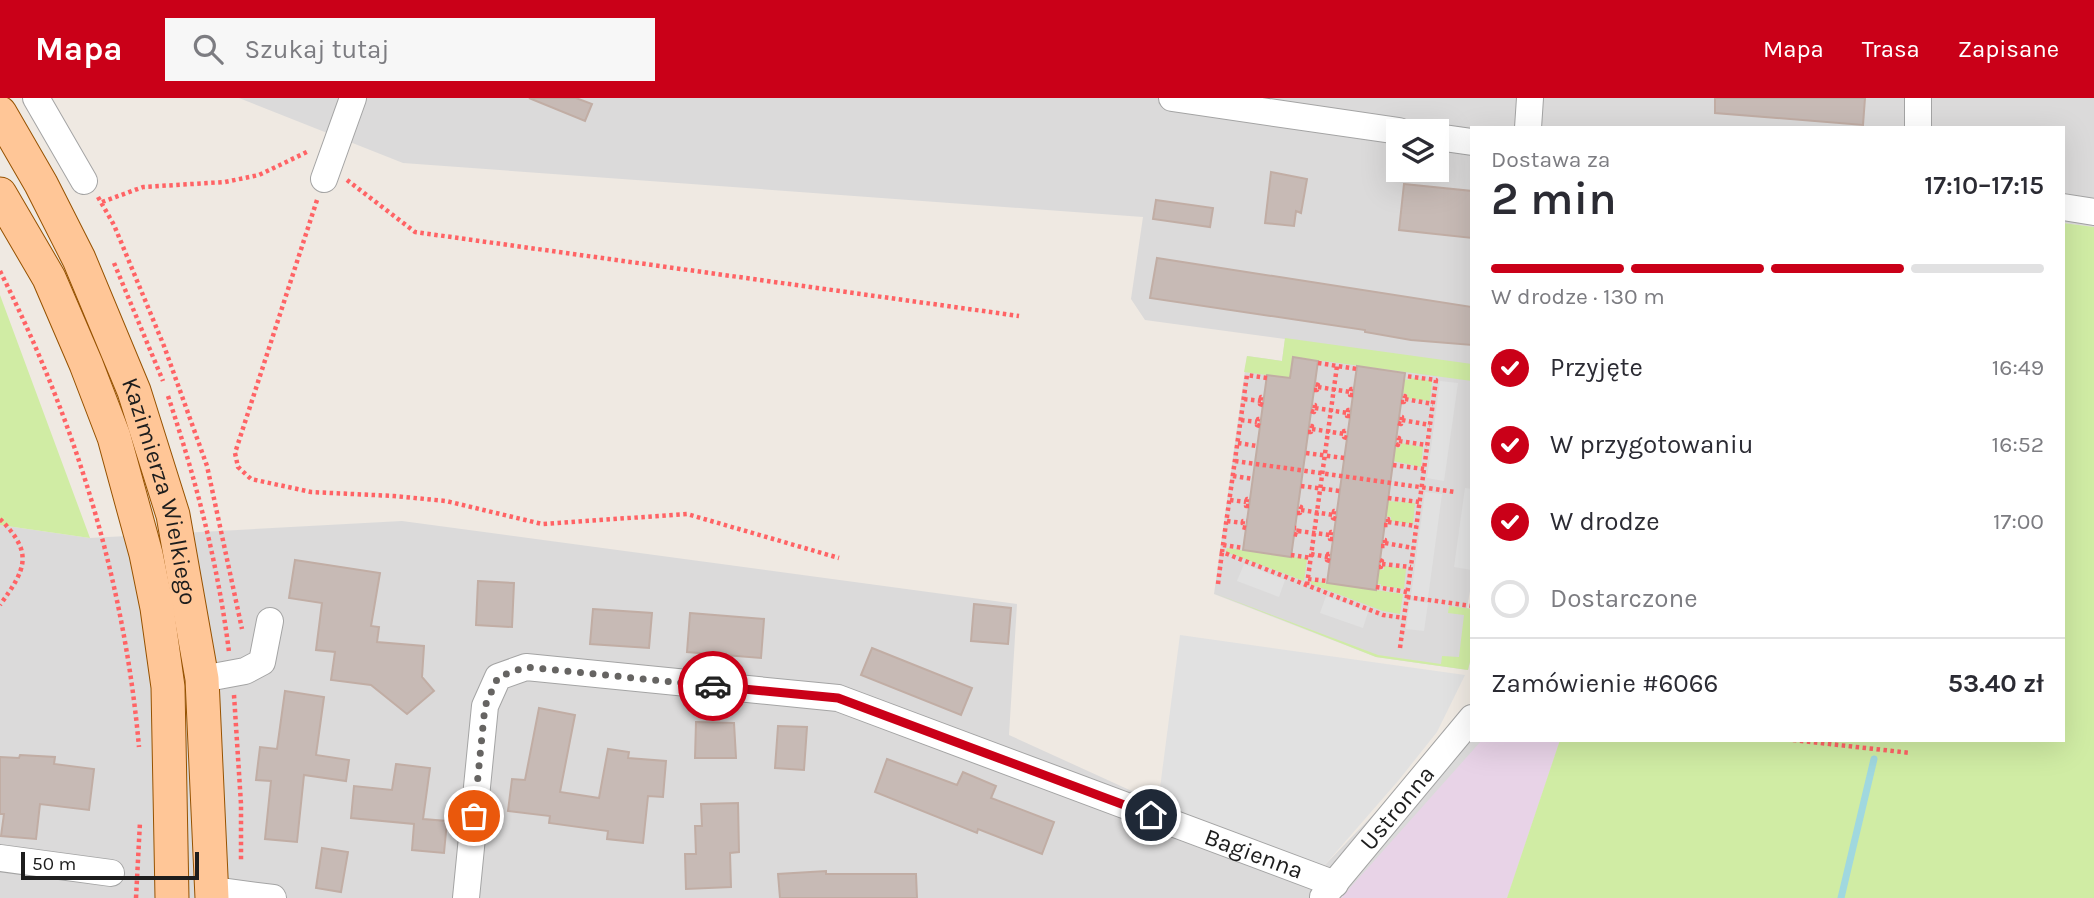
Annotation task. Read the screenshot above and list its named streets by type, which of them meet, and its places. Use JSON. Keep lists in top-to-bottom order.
{
  "streets": {
    "main road": ["Kazimierza Wielkiego"],
    "street": ["Ustronna", "Bagienna"]
  },
  "crossings": [
    ["Ustronna", "Bagienna"]
  ],
  "scale_bar": "50 m",
  "page": {
    "header": "Mapa",
    "search": "Szukaj tutaj",
    "nav": ["Mapa", "Trasa", "Zapisane"],
    "heading": ["2 min", "Dostawa za", "17:10–17:15"],
    "panel": ["Zamówienie #6066", "53.40 zł"],
    "bar": "W drodze · 130 m",
    "list": [
      ["Przyjęte", "16:49"],
      ["W przygotowaniu", "16:52"],
      ["W drodze", "17:00"],
      "Dostarczone"
    ],
    "scale": "50 m"
  }
}
